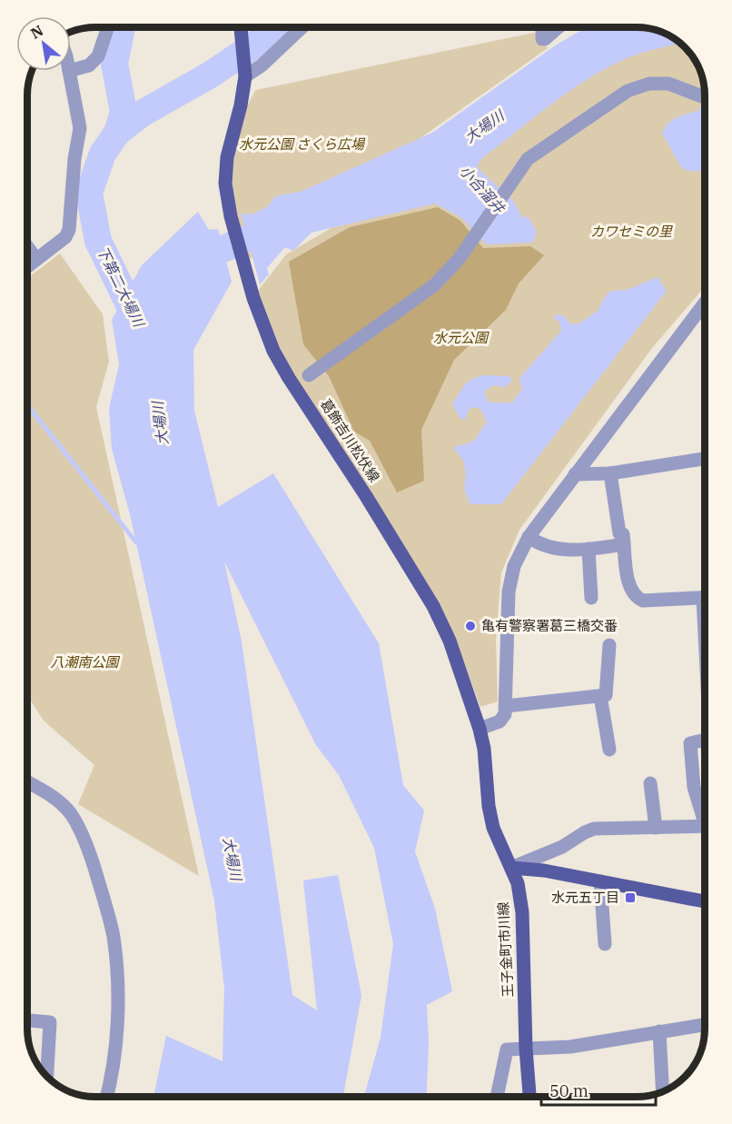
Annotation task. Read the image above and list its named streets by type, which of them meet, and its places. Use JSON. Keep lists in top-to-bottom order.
{
  "streets": {
    "main road": ["葛飾吉川松伏線", "王子金町市川線"]
  },
  "crossings": [
    ["葛飾吉川松伏線", "王子金町市川線"]
  ],
  "water": ["大場川", "小合溜井", "下第二大場川"],
  "parks": [
    "水元公園 さくら広場",
    "カワセミの里",
    "水元公園",
    "八潮南公園"
  ],
  "places": {
    "other": ["亀有警察署葛三橋交番"],
    "transit": ["水元五丁目"]
  },
  "scale_bar": "50 m",
  "north": "top left"
}
